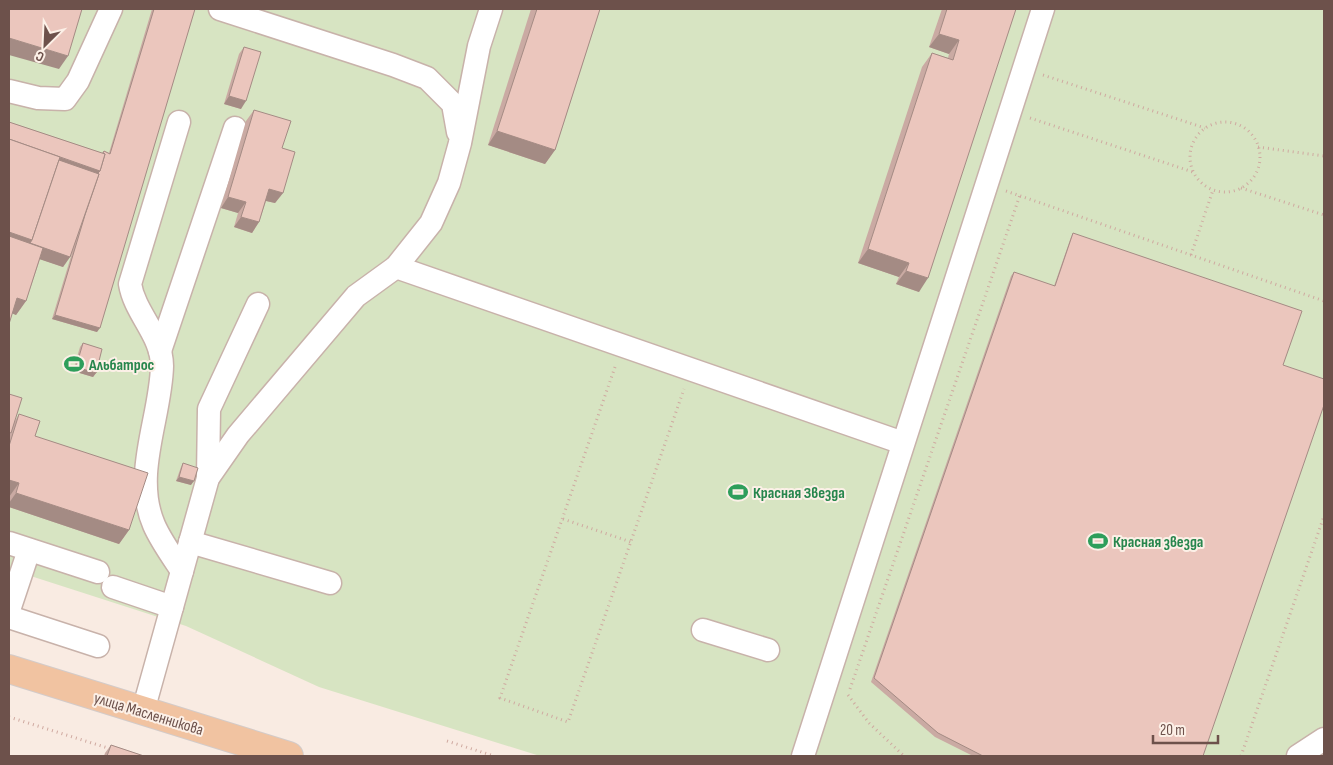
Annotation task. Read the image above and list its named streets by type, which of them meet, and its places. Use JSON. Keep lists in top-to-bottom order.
{
  "streets": {
    "main road": ["улица Масленникова"]
  },
  "places": {
    "sports": ["Альбатрос", "Красная Звезда", "Красная звезда"]
  },
  "scale_bar": "20 m",
  "north": "bottom left"
}
